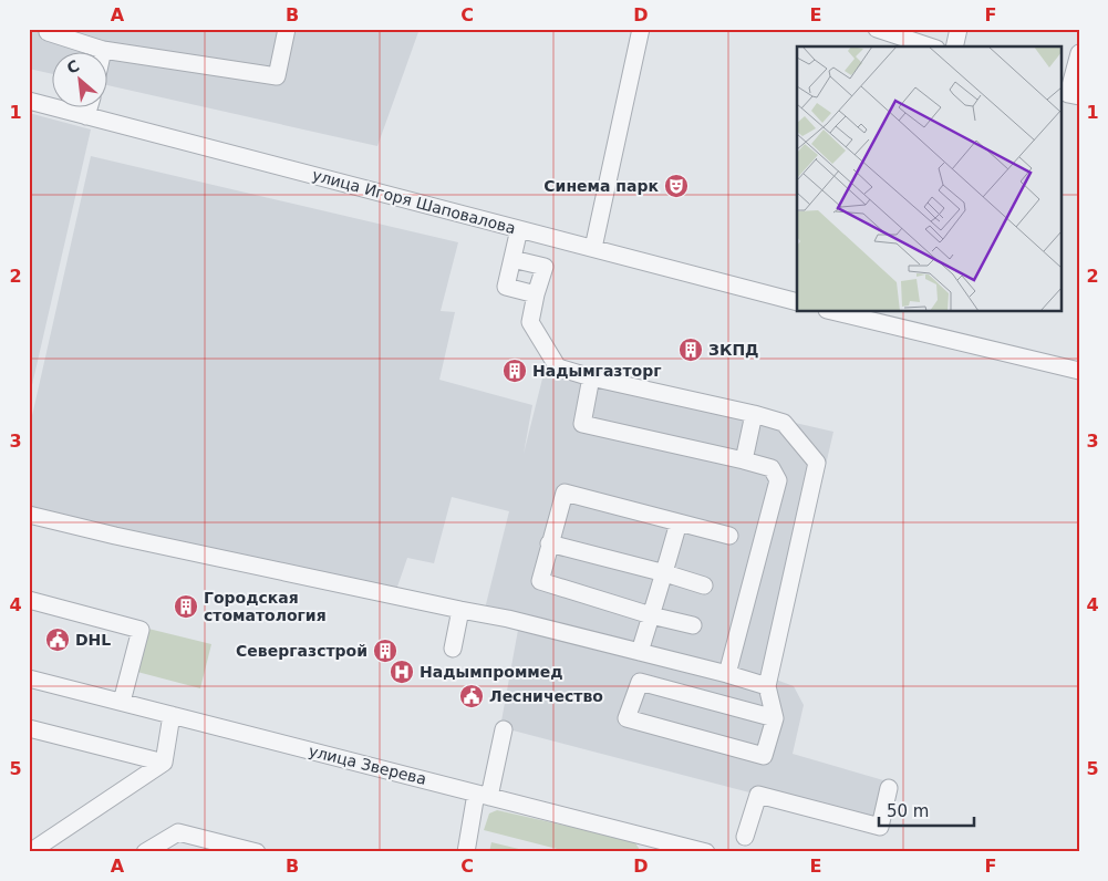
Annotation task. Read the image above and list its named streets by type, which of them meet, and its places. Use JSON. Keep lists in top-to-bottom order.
{
  "streets": {
    "street": ["улица Игоря Шаповалова", "улица Зверева"]
  },
  "places": {
    "theatre": ["Синема парк"],
    "building": [
      "ЗКПД",
      "Надымгазторг",
      "Городская стоматология",
      "Севергазстрой"
    ],
    "public building": ["DHL", "Лесничество"],
    "hospital": ["Надымпроммед"]
  },
  "scale_bar": "50 m",
  "north": "top left",
  "grid": {
    "columns": [
      "A",
      "B",
      "C",
      "D",
      "E",
      "F"
    ],
    "rows": [
      "1",
      "2",
      "3",
      "4",
      "5"
    ]
  }
}
